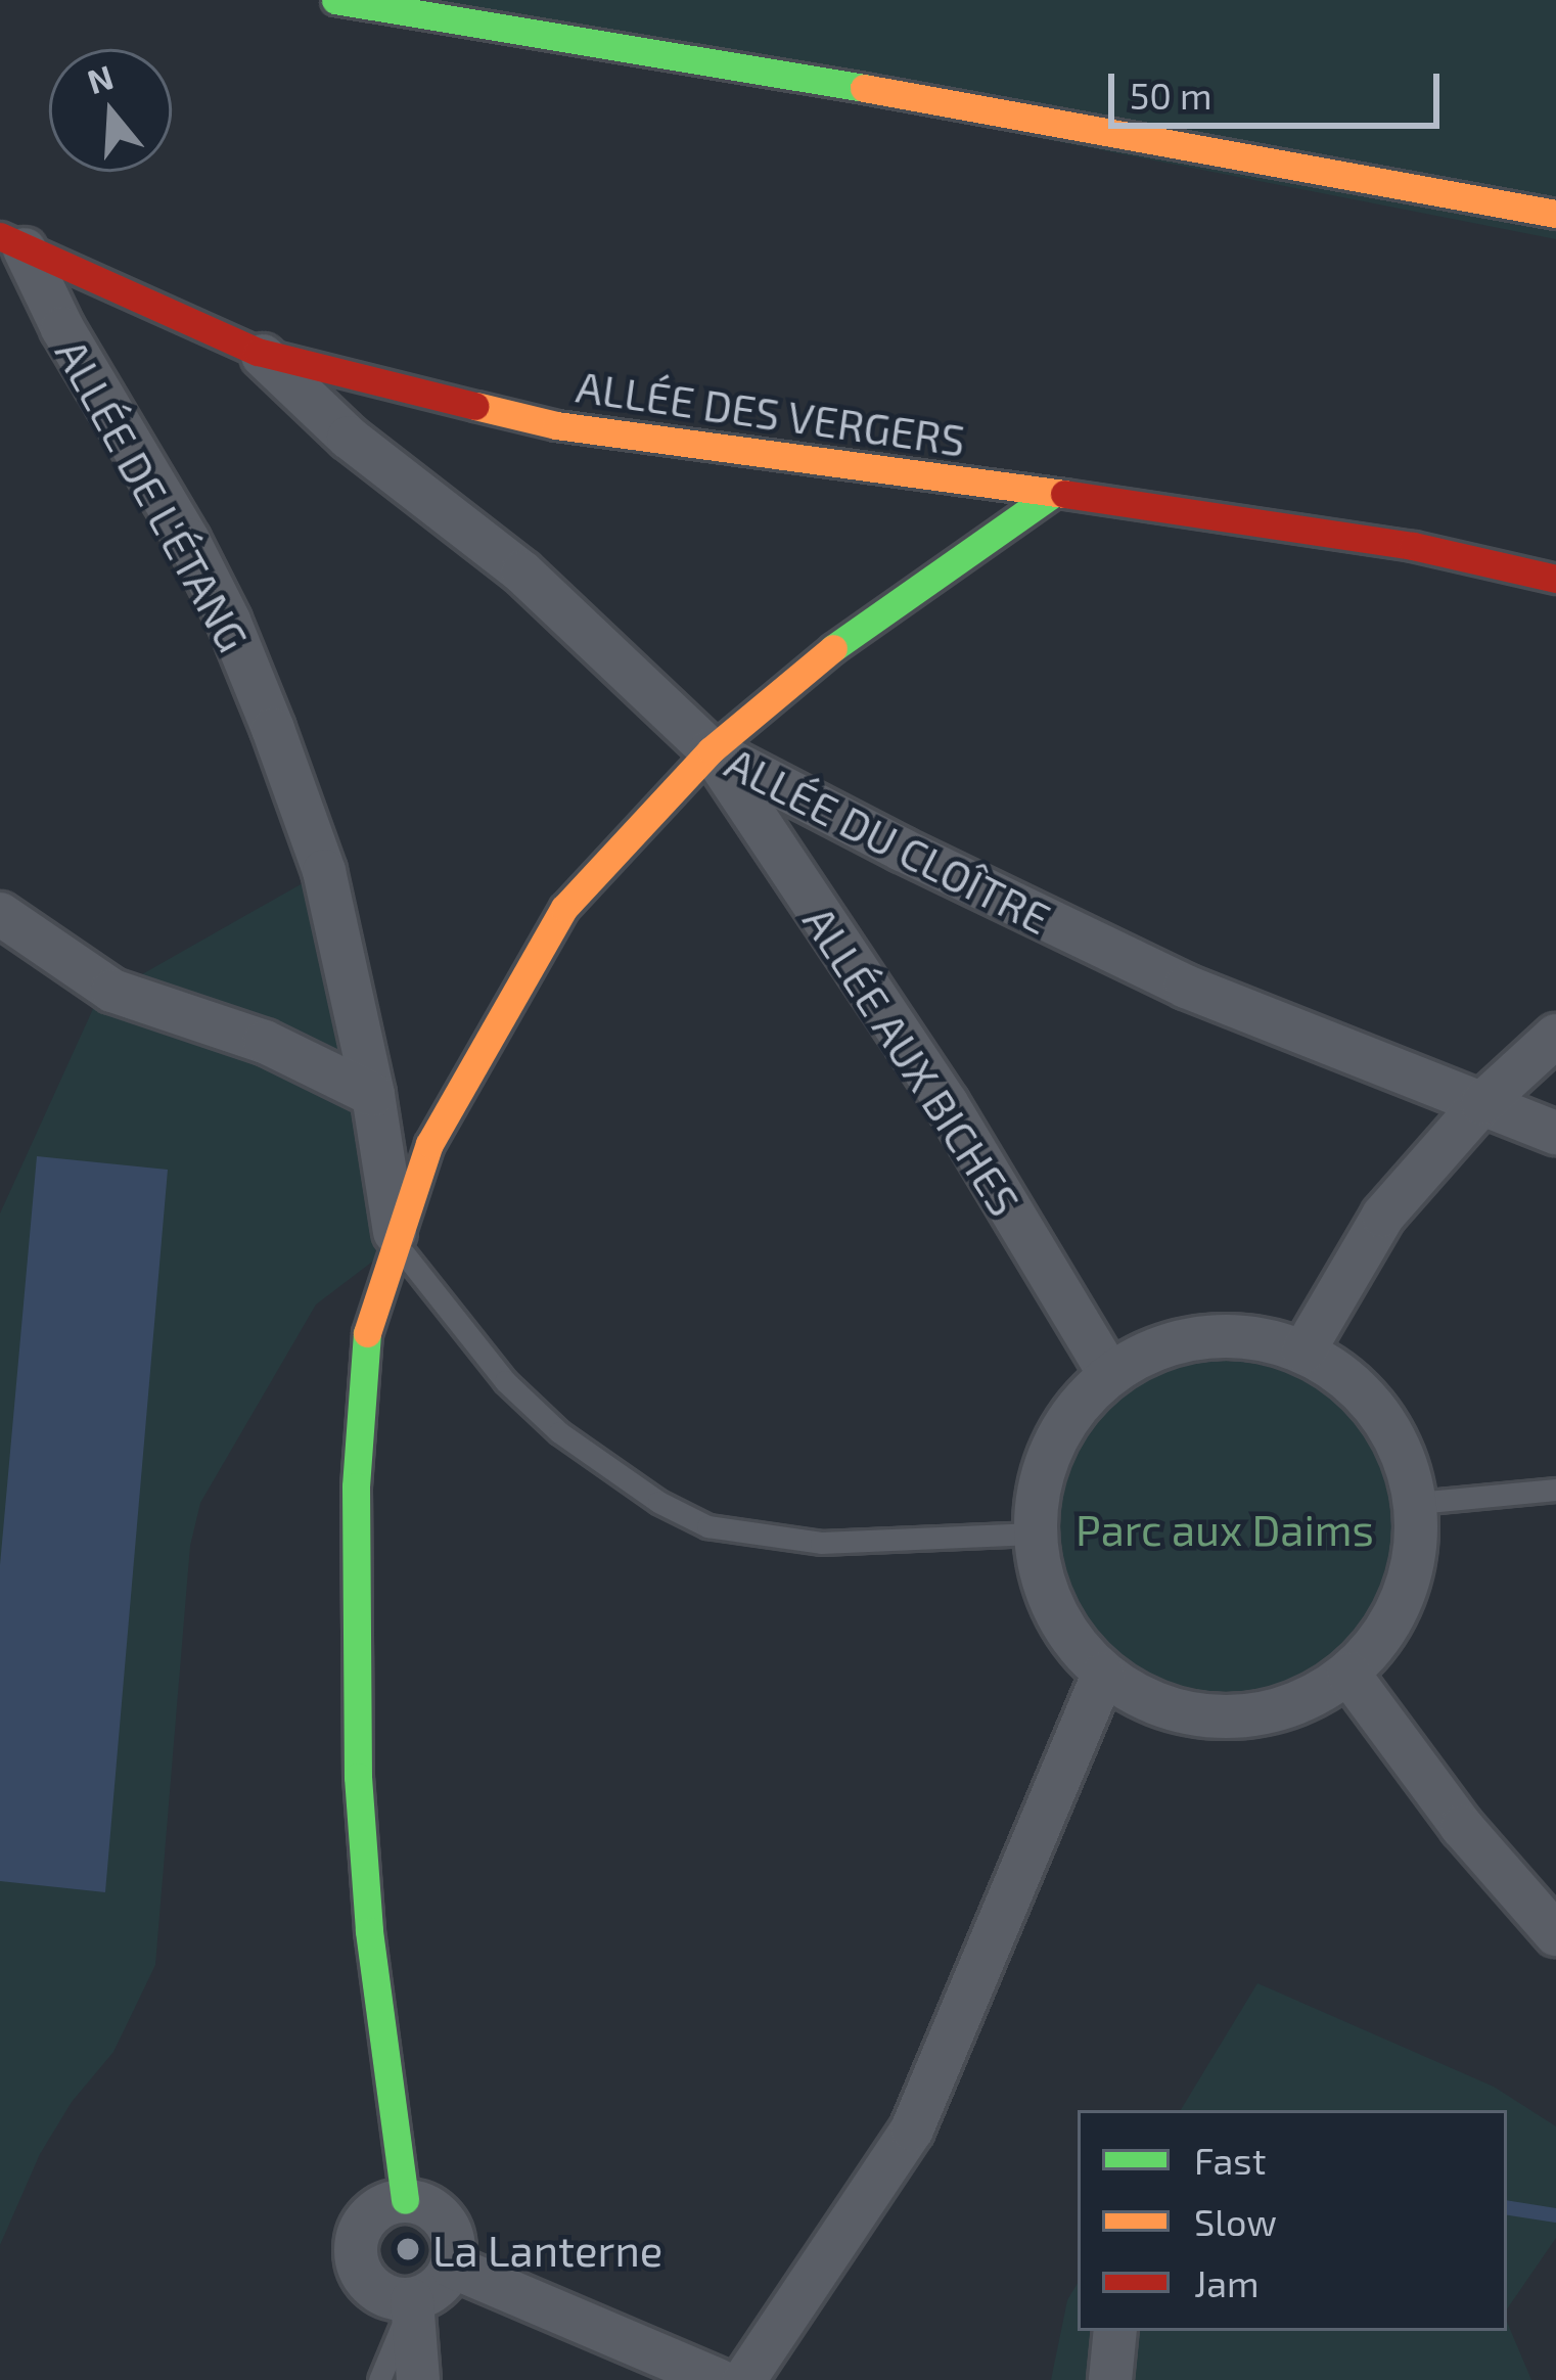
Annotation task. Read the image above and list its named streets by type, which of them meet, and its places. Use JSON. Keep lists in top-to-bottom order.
{
  "streets": {
    "street": [
      "ALLÉE DES VERGERS",
      "ALLÉE DE L'ÉTANG",
      "ALLÉE DU CLOÎTRE",
      "ALLÉE AUX BICHES"
    ]
  },
  "crossings": [
    ["ALLÉE DES VERGERS", "ALLÉE DE L'ÉTANG"],
    ["ALLÉE DES VERGERS", "ALLÉE DU CLOÎTRE"],
    ["ALLÉE DU CLOÎTRE", "ALLÉE AUX BICHES"]
  ],
  "parks": ["Parc aux Daims"],
  "places": ["La Lanterne"],
  "legend": ["Fast", "Slow", "Jam"],
  "scale_bar": "50 m",
  "north": "top"
}
